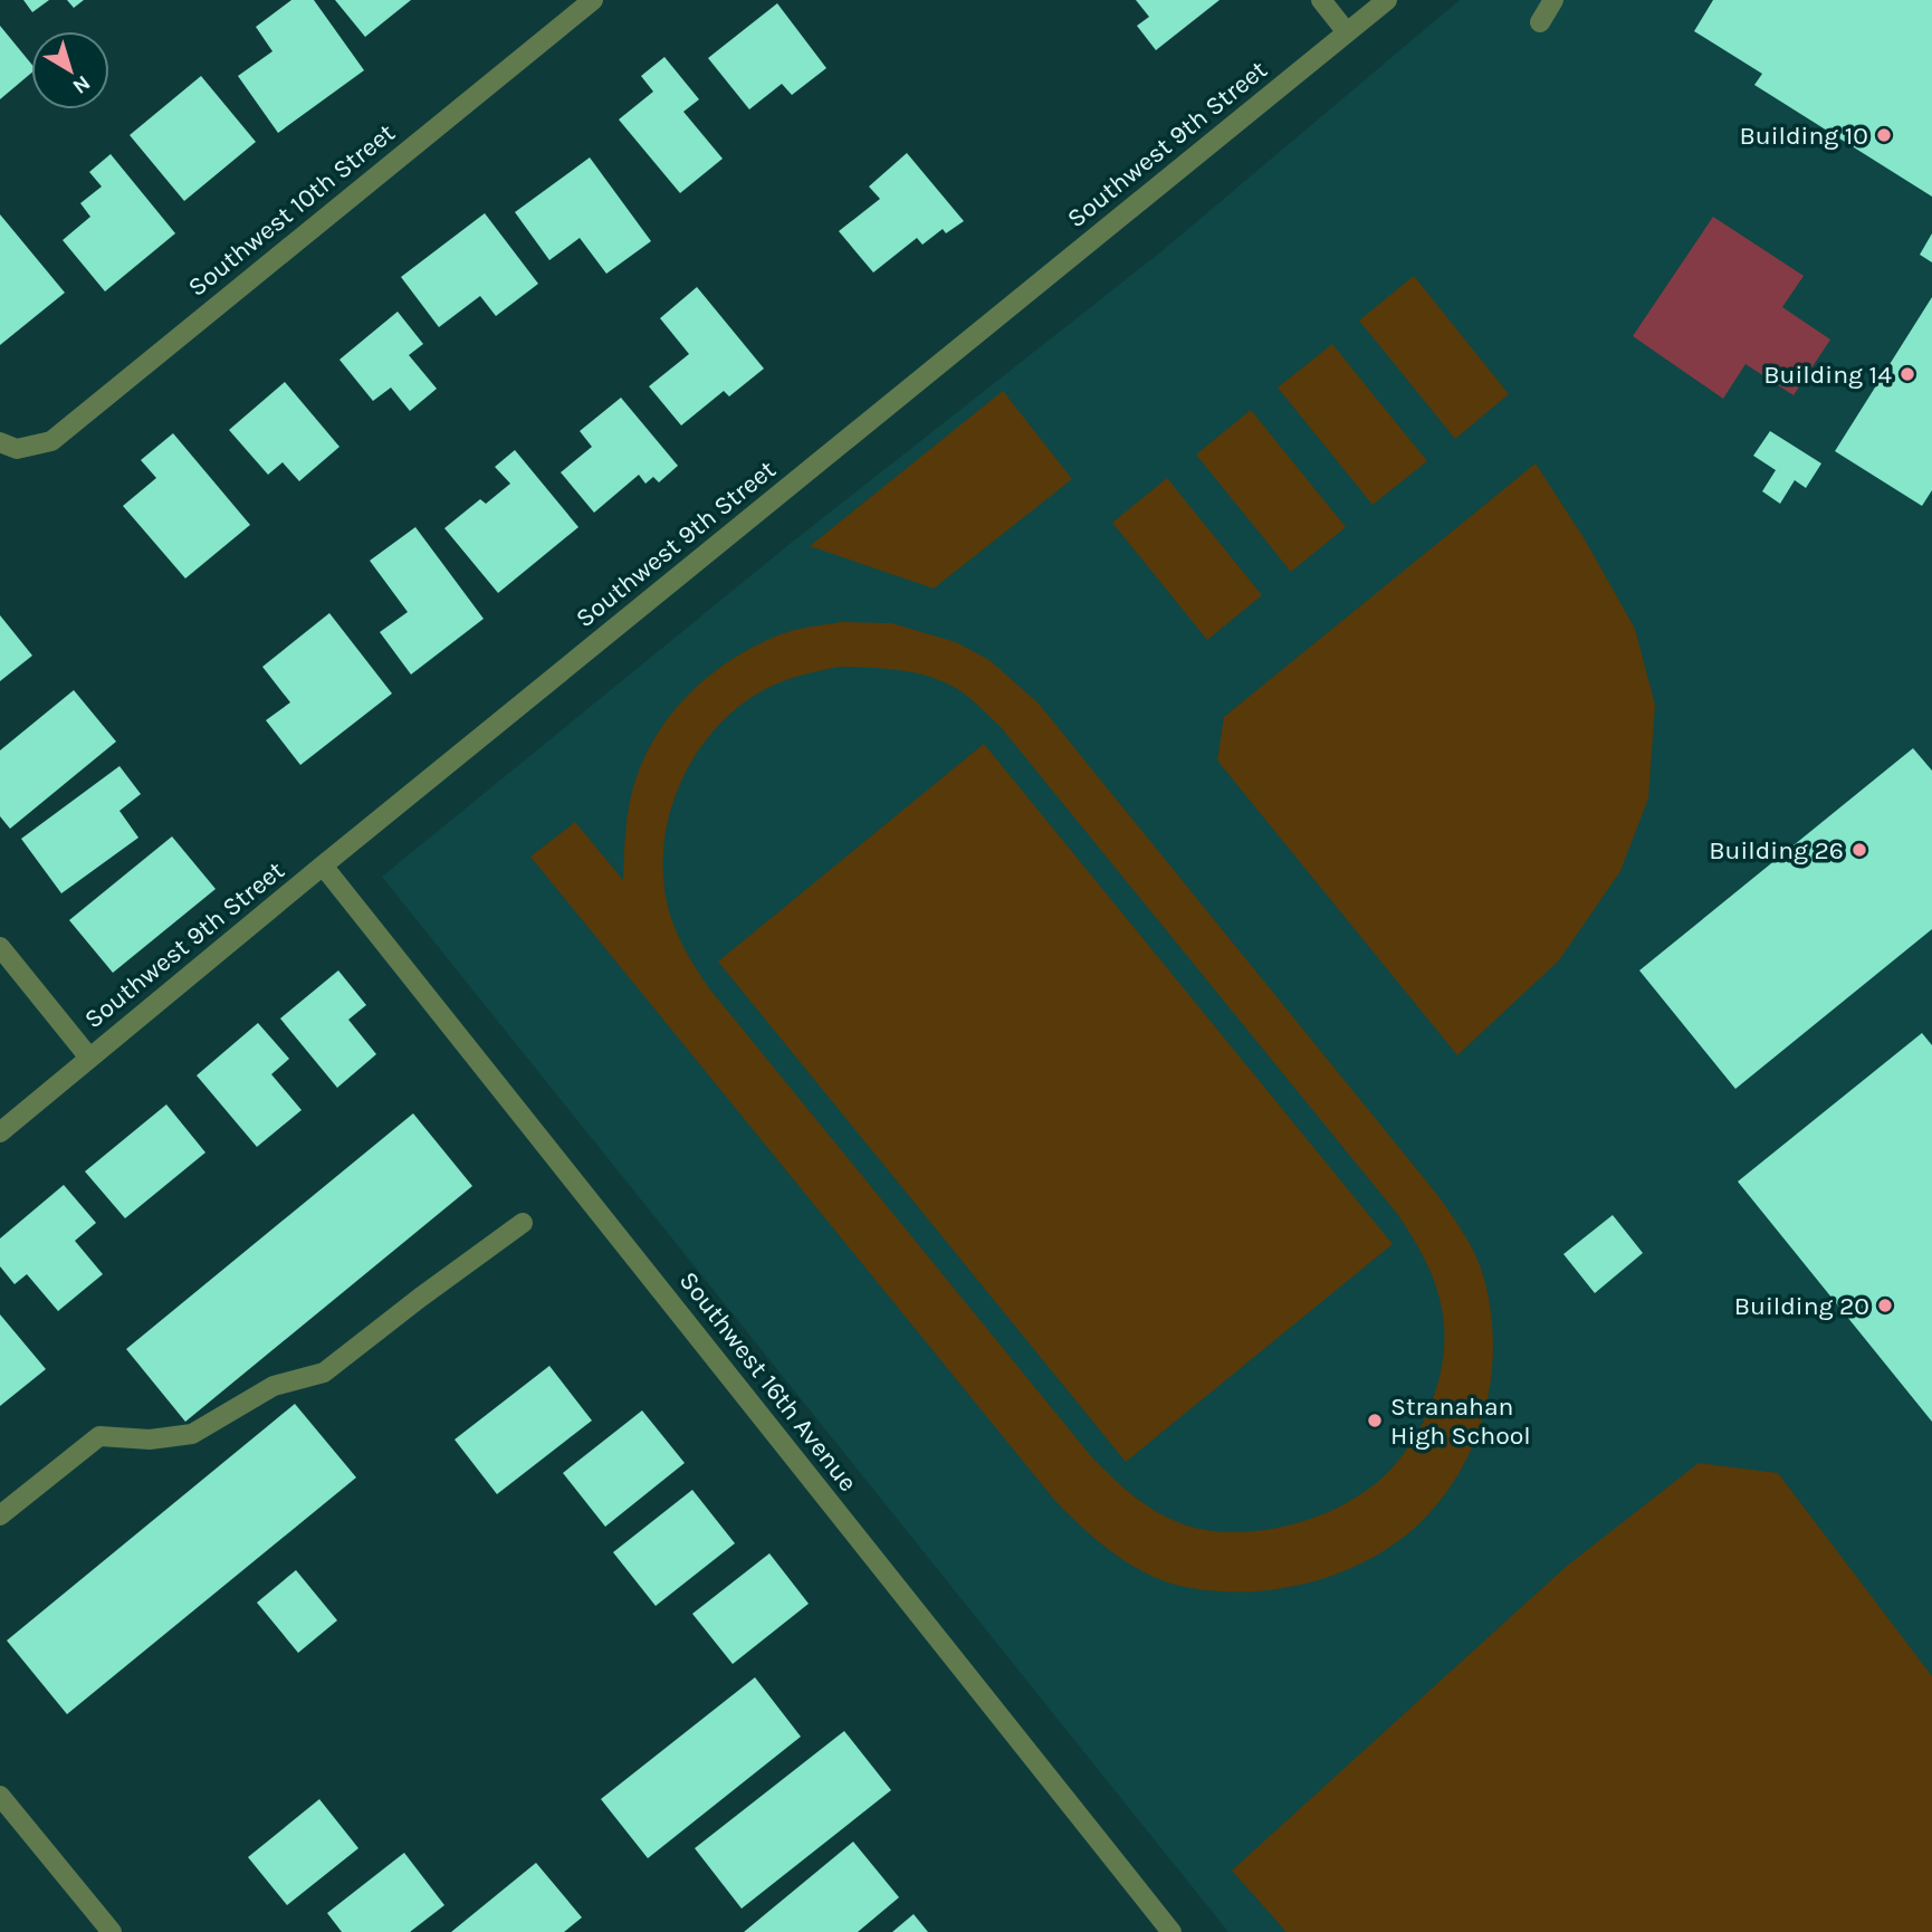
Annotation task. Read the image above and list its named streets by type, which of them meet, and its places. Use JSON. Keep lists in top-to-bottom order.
{
  "streets": {
    "street": ["Southwest 9th Street", "Southwest 10th Street", "Southwest 16th Avenue"]
  },
  "crossings": [
    ["Southwest 9th Street", "Southwest 16th Avenue"]
  ],
  "places": [
    "Building 10",
    "Building 14",
    "Building 26",
    "Building 20",
    "Stranahan High School"
  ],
  "north": "bottom right"
}
